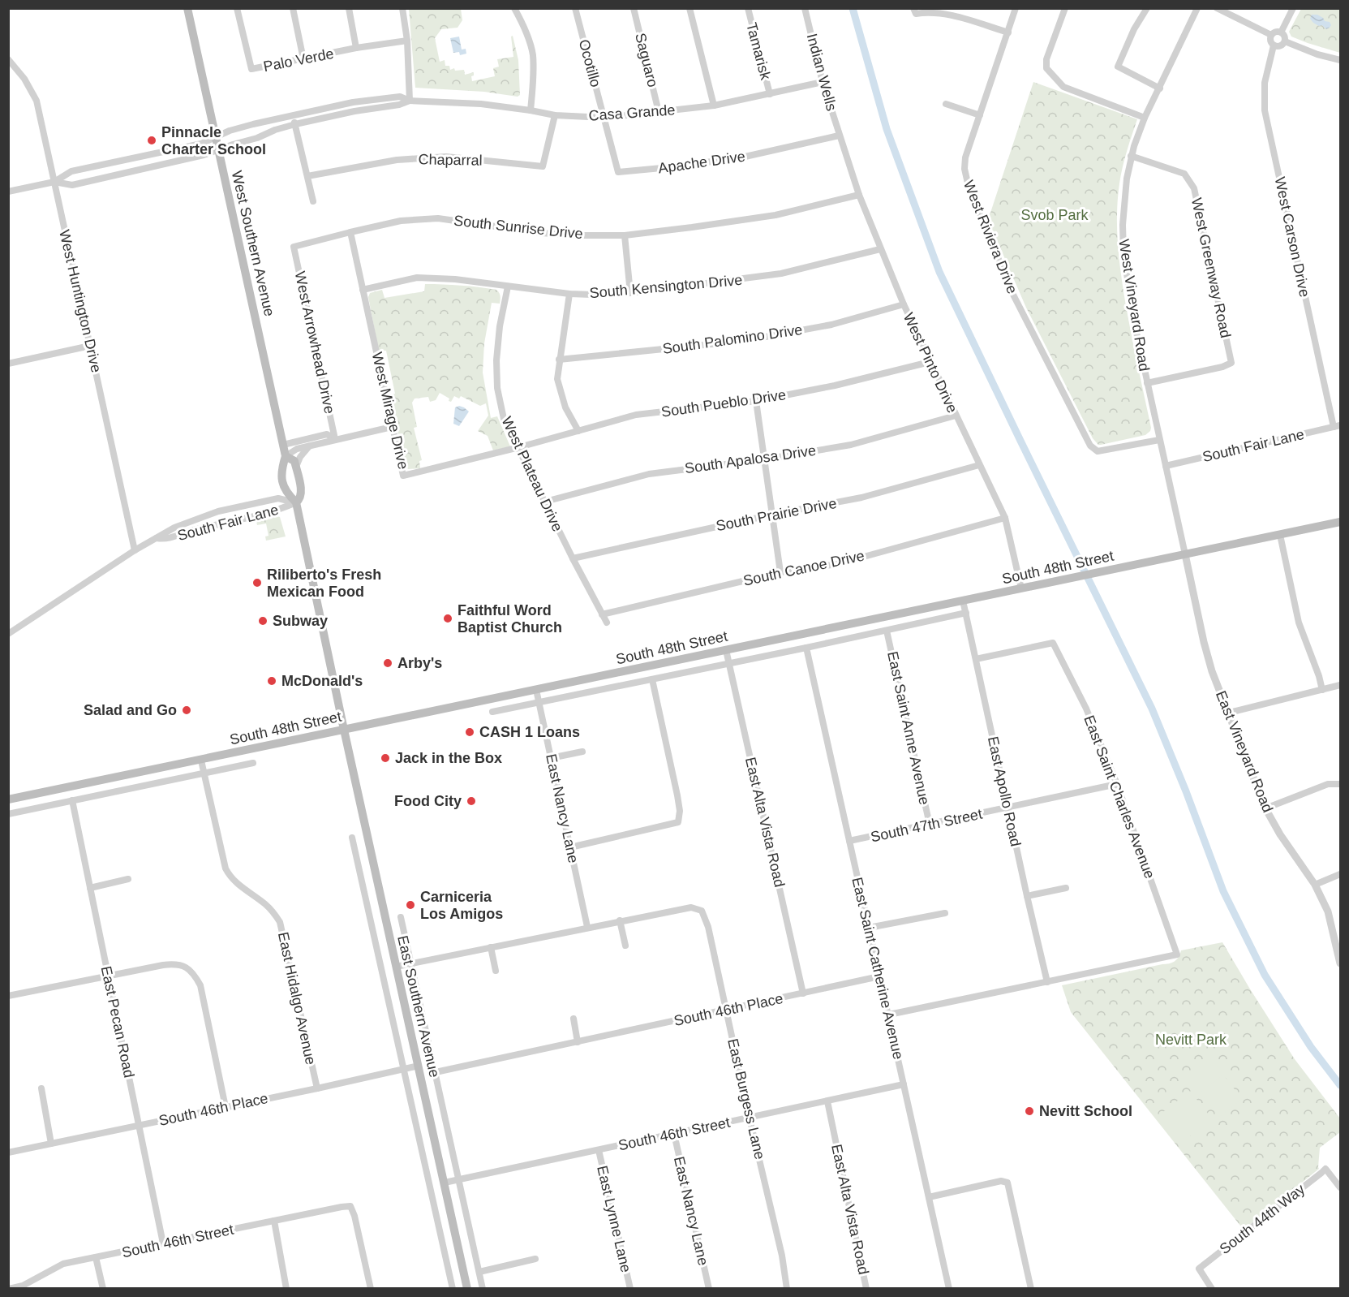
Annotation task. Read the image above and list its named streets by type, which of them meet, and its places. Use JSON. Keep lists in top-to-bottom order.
{
  "streets": {
    "main road": ["West Southern Avenue", "South 48th Street", "East Southern Avenue"],
    "street": [
      "Tamarisk",
      "Palo Verde",
      "Saguaro",
      "Ocotillo",
      "Indian Wells",
      "Casa Grande",
      "Chaparral",
      "Apache Drive",
      "South Sunrise Drive",
      "West Riviera Drive",
      "West Carson Drive",
      "West Greenway Road",
      "South Kensington Drive",
      "West Huntington Drive",
      "West Vineyard Road",
      "South Palomino Drive",
      "West Arrowhead Drive",
      "West Pinto Drive",
      "South Pueblo Drive",
      "West Mirage Drive",
      "South Fair Lane",
      "South Apalosa Drive",
      "West Plateau Drive",
      "South Prairie Drive",
      "South Canoe Drive",
      "East Saint Anne Avenue",
      "East Vineyard Road",
      "East Apollo Road",
      "East Saint Charles Avenue",
      "East Nancy Lane",
      "East Alta Vista Road",
      "South 47th Street",
      "East Saint Catherine Avenue",
      "East Hidalgo Avenue",
      "South 46th Place",
      "East Pecan Road",
      "East Burgess Lane",
      "South 46th Street",
      "East Lynne Lane",
      "South 44th Way"
    ]
  },
  "crossings": [
    ["Tamarisk", "Casa Grande"],
    ["Saguaro", "Casa Grande"],
    ["Ocotillo", "Casa Grande"],
    ["Ocotillo", "Apache Drive"],
    ["Indian Wells", "Casa Grande"],
    ["Indian Wells", "Apache Drive"],
    ["Indian Wells", "West Pinto Drive"],
    ["Casa Grande", "Chaparral"],
    ["Casa Grande", "Apache Drive"],
    ["Casa Grande", "West Southern Avenue"],
    ["Casa Grande", "West Huntington Drive"],
    ["Apache Drive", "West Pinto Drive"],
    ["South Sunrise Drive", "West Arrowhead Drive"],
    ["South Sunrise Drive", "West Pinto Drive"],
    ["South Sunrise Drive", "West Mirage Drive"],
    ["West Riviera Drive", "West Vineyard Road"],
    ["West Carson Drive", "South Fair Lane"],
    ["West Southern Avenue", "South Fair Lane"],
    ["West Southern Avenue", "South 48th Street"],
    ["West Southern Avenue", "East Southern Avenue"],
    ["West Greenway Road", "West Vineyard Road"],
    ["South Kensington Drive", "West Pinto Drive"],
    ["South Kensington Drive", "West Mirage Drive"],
    ["South Kensington Drive", "West Plateau Drive"],
    ["West Huntington Drive", "South Fair Lane"],
    ["West Vineyard Road", "South Fair Lane"],
    ["West Vineyard Road", "South 48th Street"],
    ["West Vineyard Road", "East Vineyard Road"],
    ["South Palomino Drive", "West Pinto Drive"],
    ["West Pinto Drive", "South Pueblo Drive"],
    ["West Pinto Drive", "South Apalosa Drive"],
    ["West Pinto Drive", "South Prairie Drive"],
    ["West Pinto Drive", "South 48th Street"],
    ["West Pinto Drive", "South Canoe Drive"],
    ["South Pueblo Drive", "West Mirage Drive"],
    ["South Pueblo Drive", "West Plateau Drive"],
    ["West Mirage Drive", "West Plateau Drive"],
    ["South Apalosa Drive", "West Plateau Drive"],
    ["West Plateau Drive", "South Prairie Drive"],
    ["West Plateau Drive", "South Canoe Drive"],
    ["South 48th Street", "East Saint Anne Avenue"],
    ["South 48th Street", "East Vineyard Road"],
    ["South 48th Street", "East Apollo Road"],
    ["South 48th Street", "East Nancy Lane"],
    ["South 48th Street", "East Alta Vista Road"],
    ["South 48th Street", "East Saint Catherine Avenue"],
    ["South 48th Street", "East Hidalgo Avenue"],
    ["South 48th Street", "East Southern Avenue"],
    ["South 48th Street", "East Pecan Road"],
    ["East Saint Anne Avenue", "South 47th Street"],
    ["East Apollo Road", "East Saint Charles Avenue"],
    ["East Apollo Road", "South 47th Street"],
    ["East Saint Charles Avenue", "South 47th Street"],
    ["East Nancy Lane", "South 46th Street"],
    ["East Alta Vista Road", "South 46th Place"],
    ["East Alta Vista Road", "South 46th Street"],
    ["South 47th Street", "East Saint Catherine Avenue"],
    ["East Saint Catherine Avenue", "South 46th Place"],
    ["East Saint Catherine Avenue", "South 46th Street"],
    ["East Hidalgo Avenue", "South 46th Place"],
    ["East Southern Avenue", "South 46th Place"],
    ["East Southern Avenue", "South 46th Street"],
    ["South 46th Place", "East Pecan Road"],
    ["South 46th Place", "East Burgess Lane"],
    ["East Pecan Road", "South 46th Street"],
    ["East Burgess Lane", "South 46th Street"],
    ["South 46th Street", "East Lynne Lane"]
  ],
  "parks": ["Svob Park", "Nevitt Park"],
  "places": [
    "Pinnacle Charter School",
    "Riliberto's Fresh Mexican Food",
    "Faithful Word Baptist Church",
    "Subway",
    "Arby's",
    "McDonald's",
    "Salad and Go",
    "CASH 1 Loans",
    "Jack in the Box",
    "Food City",
    "Carniceria Los Amigos",
    "Nevitt School"
  ]
}
